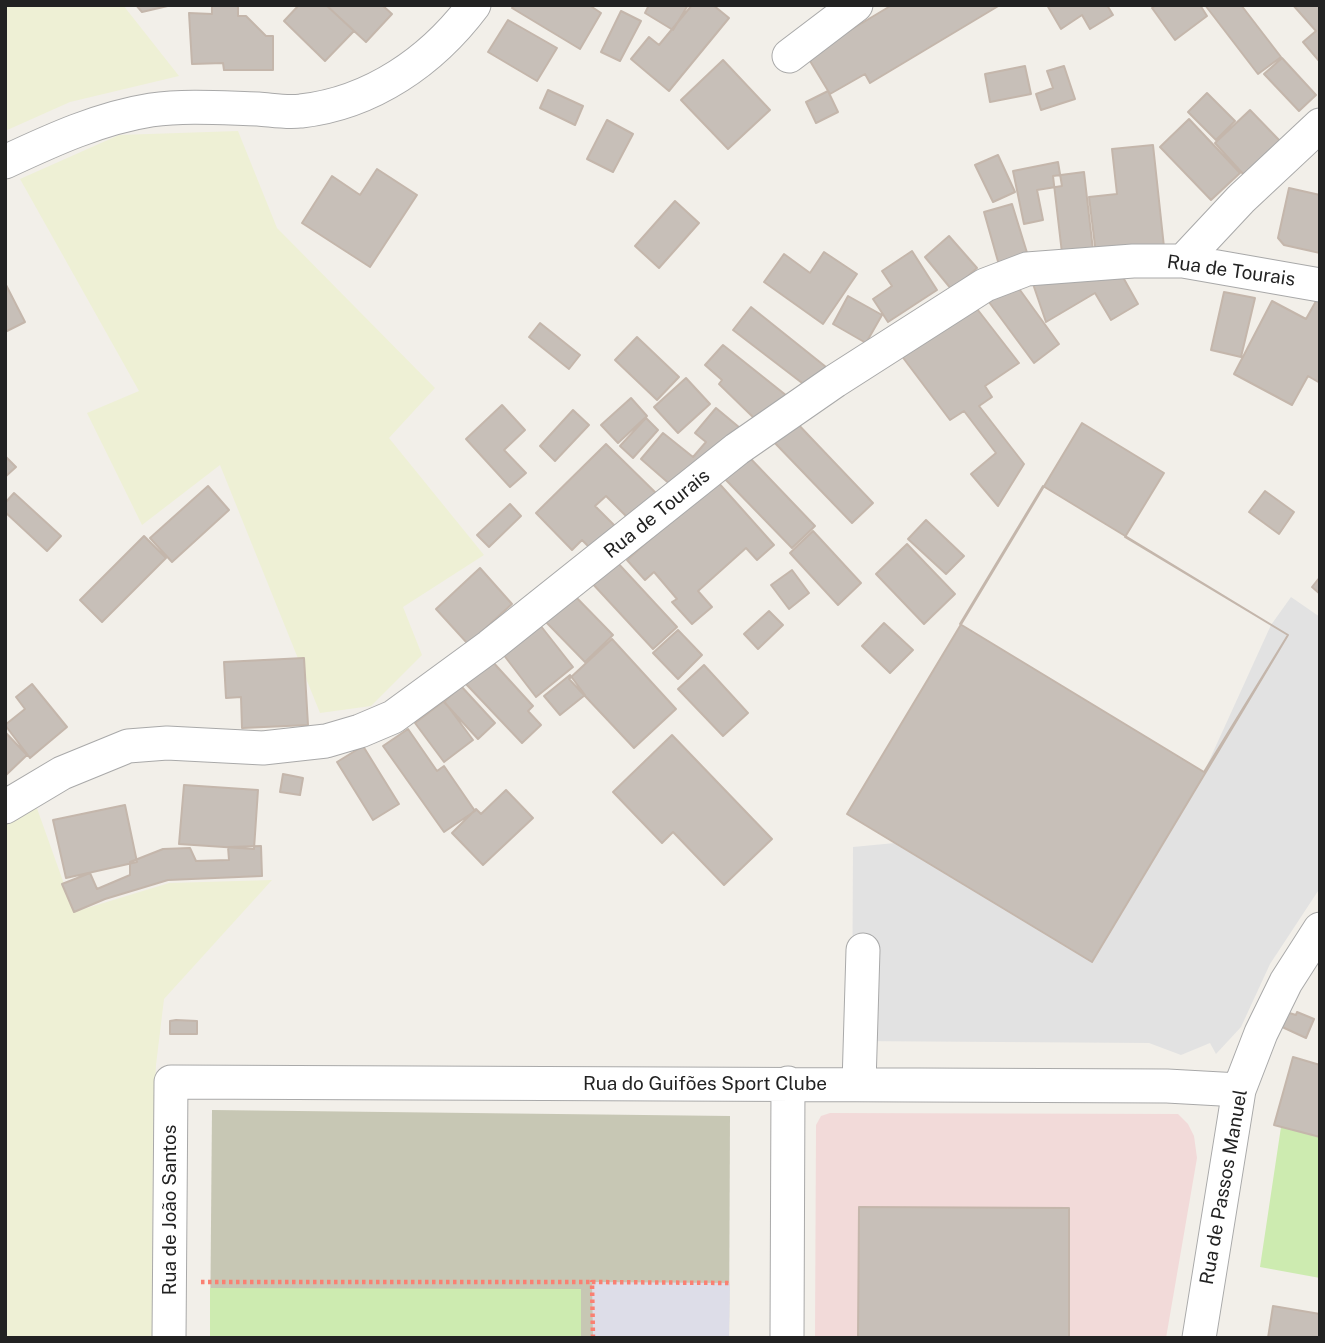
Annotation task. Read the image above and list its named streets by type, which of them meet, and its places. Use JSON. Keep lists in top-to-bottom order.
{
  "streets": {
    "street": [
      "Rua de Tourais",
      "Rua do Guifões Sport Clube",
      "Rua de Passos Manuel",
      "Rua de João Santos"
    ]
  },
  "crossings": [
    ["Rua do Guifões Sport Clube", "Rua de Passos Manuel"],
    ["Rua do Guifões Sport Clube", "Rua de João Santos"]
  ]
}
